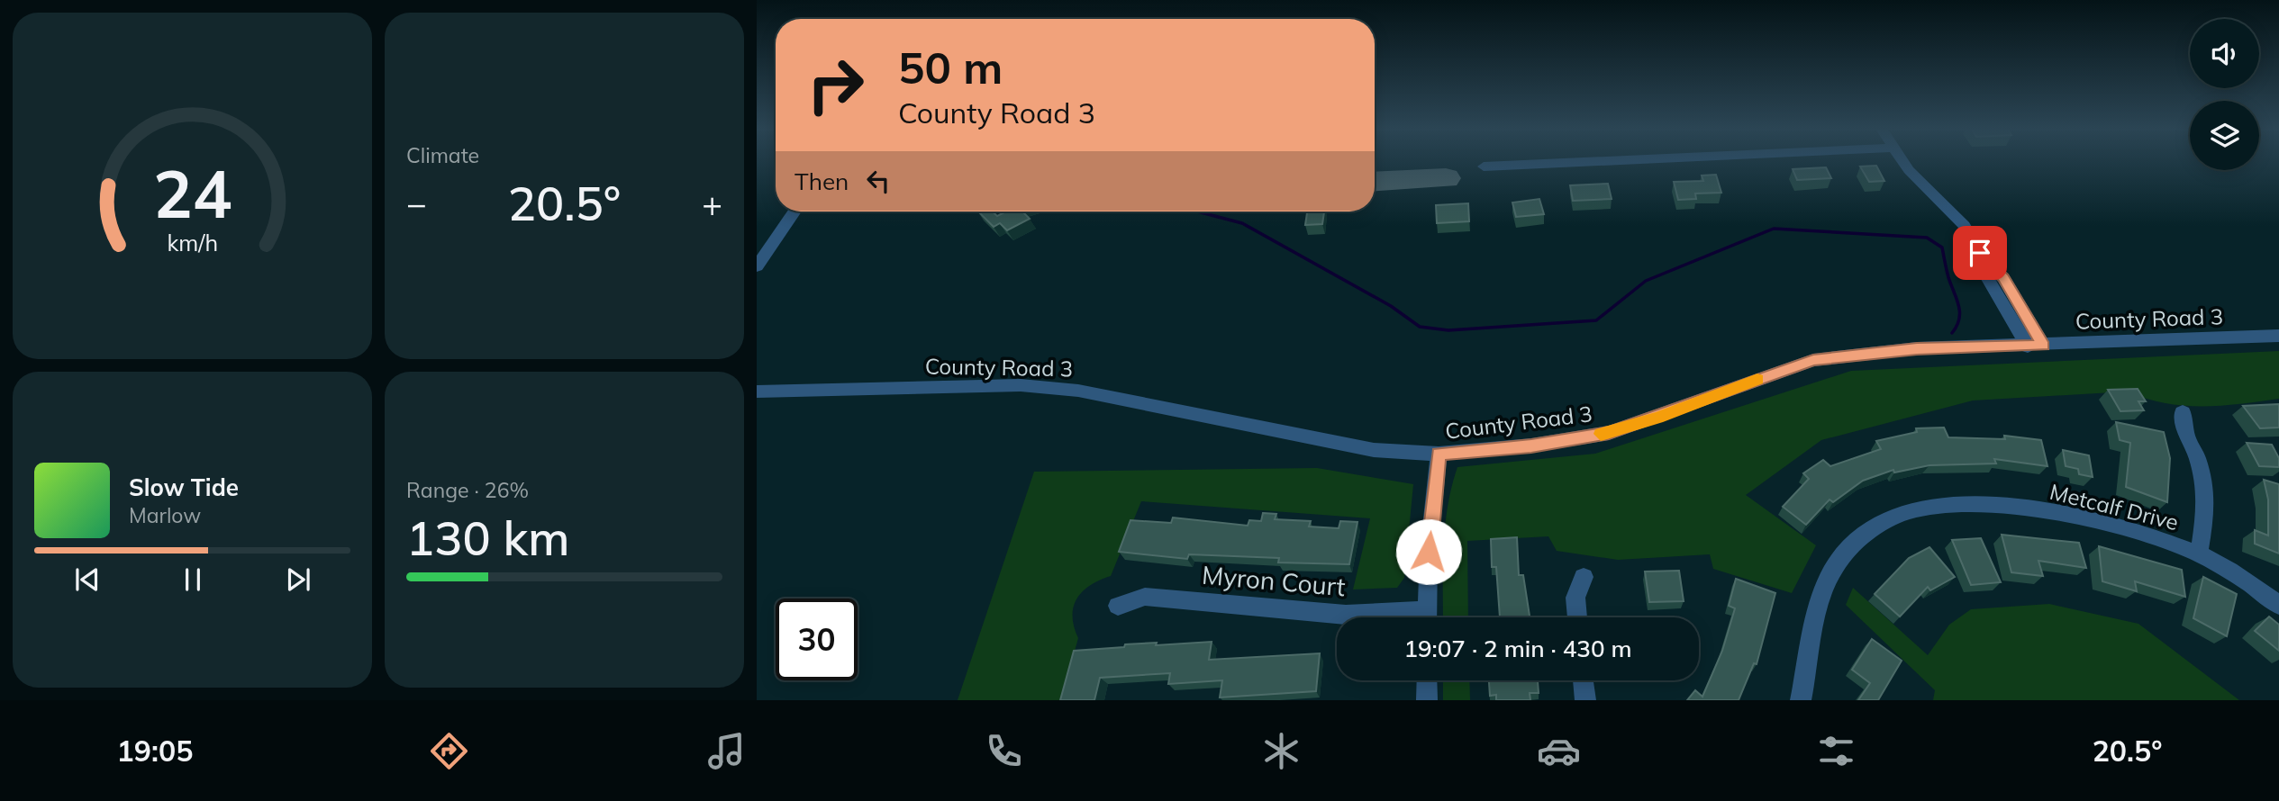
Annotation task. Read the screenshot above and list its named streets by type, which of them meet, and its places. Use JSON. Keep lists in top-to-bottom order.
{
  "streets": {
    "street": ["County Road 3", "Metcalf Drive", "Myron Court"]
  },
  "page": {
    "tile": [
      "Climate",
      ["Range · 26%", "130 km"]
    ],
    "turn": ["50 m", "County Road 3"],
    "then": "Then",
    "heat": ["−", "20.5°", "+"],
    "song": ["Slow Tide", "Marlow"],
    "limit": "30",
    "trip": "19:07 · 2 min · 430 m",
    "tabs": ["19:05", "20.5°"],
    "gauge": ["24", "km/h"]
  }
}
